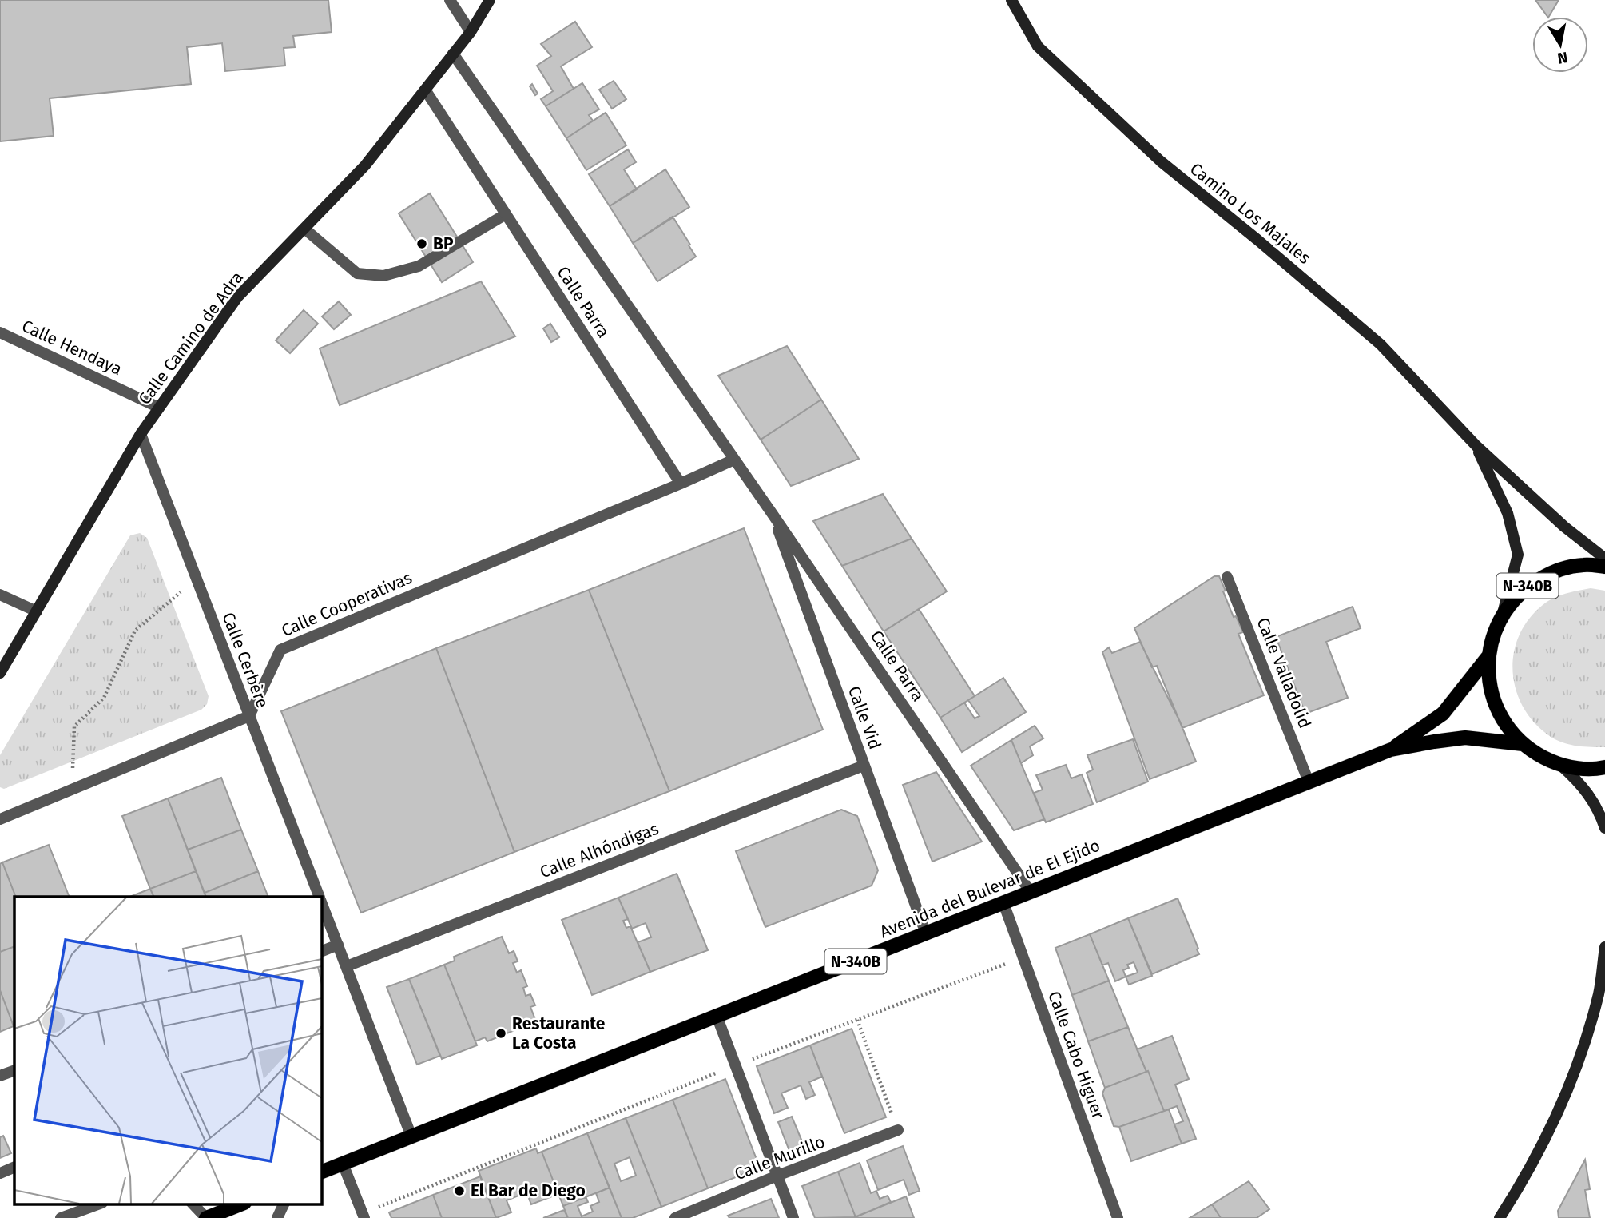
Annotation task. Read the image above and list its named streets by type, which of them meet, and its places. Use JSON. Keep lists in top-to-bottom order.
{
  "streets": {
    "main road": [
      "Camino Los Majales",
      "Calle Camino de Adra",
      "N-340B",
      "Avenida del Bulevar de El Ejido"
    ],
    "street": [
      "Calle Parra",
      "Calle Hendaya",
      "Calle Cooperativas",
      "Calle Cerbère",
      "Calle Valladolid",
      "Calle Vid",
      "Calle Alhóndigas",
      "Calle Cabo Higuer",
      "Calle Murillo"
    ]
  },
  "crossings": [
    ["Calle Parra", "Calle Camino de Adra"],
    ["Calle Parra", "Calle Cooperativas"],
    ["Calle Parra", "Calle Vid"],
    ["Calle Parra", "Avenida del Bulevar de El Ejido"],
    ["Calle Camino de Adra", "Calle Hendaya"],
    ["Calle Camino de Adra", "Calle Cerbère"],
    ["N-340B", "Avenida del Bulevar de El Ejido"],
    ["Calle Cooperativas", "Calle Cerbère"],
    ["Calle Cerbère", "Calle Alhóndigas"],
    ["Calle Cerbère", "Avenida del Bulevar de El Ejido"],
    ["Calle Valladolid", "Avenida del Bulevar de El Ejido"],
    ["Calle Vid", "Calle Alhóndigas"],
    ["Calle Vid", "Avenida del Bulevar de El Ejido"],
    ["Avenida del Bulevar de El Ejido", "Calle Cabo Higuer"]
  ],
  "places": ["BP", "Restaurante La Costa", "El Bar de Diego"],
  "north": "bottom"
}
